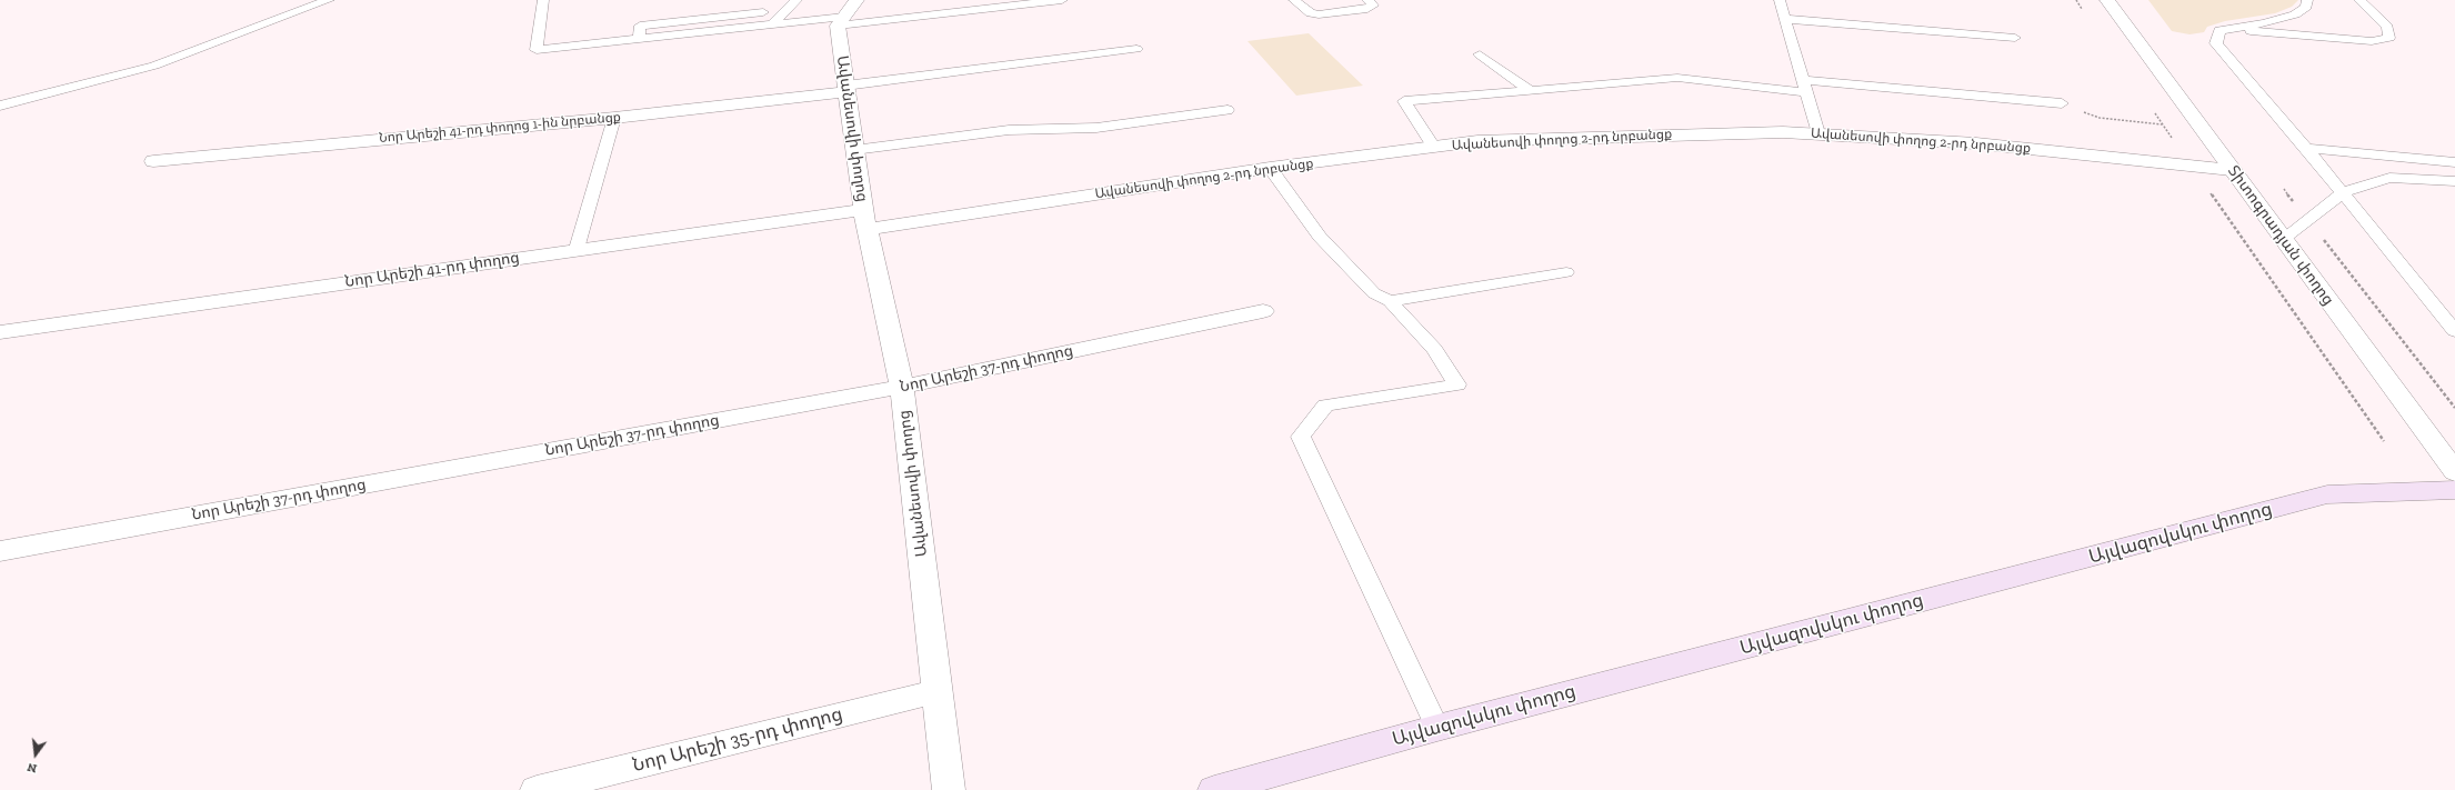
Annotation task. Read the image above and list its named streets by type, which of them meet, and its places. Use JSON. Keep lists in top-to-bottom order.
{
  "streets": {
    "main road": ["Այվազովսկու փողոց"],
    "street": [
      "Նոր Արեշի 41-րդ փողոց 1-ին նրբանցք",
      "Ավանեսովի փողոց",
      "Ավանեսովի փողոց 2-րդ նրբանցք",
      "Տիտոգրադյան փողոց",
      "Նոր Արեշի 41-րդ փողոց",
      "Նոր Արեշի 37-րդ փողոց",
      "Նոր Արեշի 35-րդ փողոց"
    ]
  },
  "crossings": [
    ["Նոր Արեշի 41-րդ փողոց 1-ին նրբանցք", "Ավանեսովի փողոց"],
    ["Ավանեսովի փողոց", "Ավանեսովի փողոց 2-րդ նրբանցք"],
    ["Ավանեսովի փողոց", "Նոր Արեշի 41-րդ փողոց"],
    ["Ավանեսովի փողոց", "Նոր Արեշի 37-րդ փողոց"],
    ["Ավանեսովի փողոց", "Նոր Արեշի 35-րդ փողոց"],
    ["Ավանեսովի փողոց 2-րդ նրբանցք", "Տիտոգրադյան փողոց"],
    ["Ավանեսովի փողոց 2-րդ նրբանցք", "Նոր Արեշի 41-րդ փողոց"]
  ],
  "north": "bottom"
}
